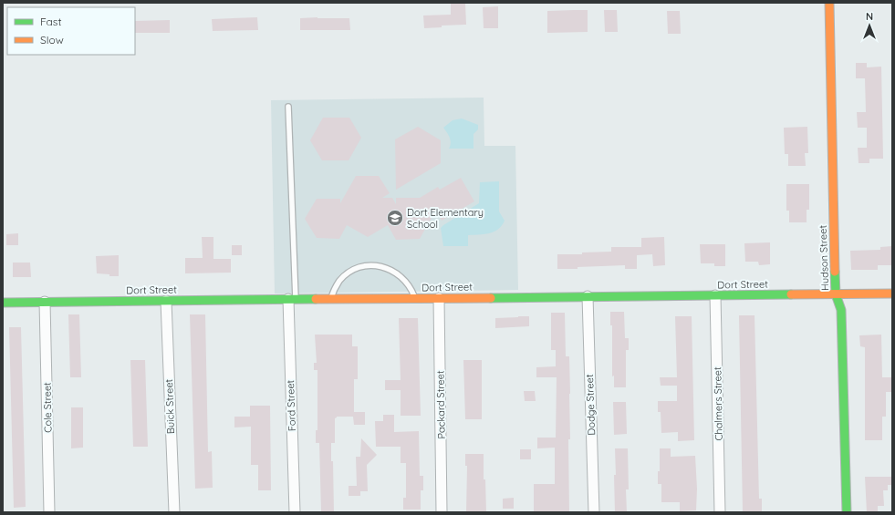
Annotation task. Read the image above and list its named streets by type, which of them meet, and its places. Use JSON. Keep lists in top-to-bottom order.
{
  "streets": {
    "street": [
      "Hudson Street",
      "Dort Street",
      "Chalmers Street",
      "Packard Street",
      "Dodge Street",
      "Ford Street",
      "Buick Street",
      "Cole Street"
    ]
  },
  "crossings": [
    ["Hudson Street", "Dort Street"],
    ["Dort Street", "Chalmers Street"],
    ["Dort Street", "Packard Street"],
    ["Dort Street", "Dodge Street"],
    ["Dort Street", "Ford Street"],
    ["Dort Street", "Buick Street"],
    ["Dort Street", "Cole Street"]
  ],
  "places": {
    "school or university": ["Dort Elementary School"]
  },
  "legend": ["Fast", "Slow"],
  "north": "top"
}
